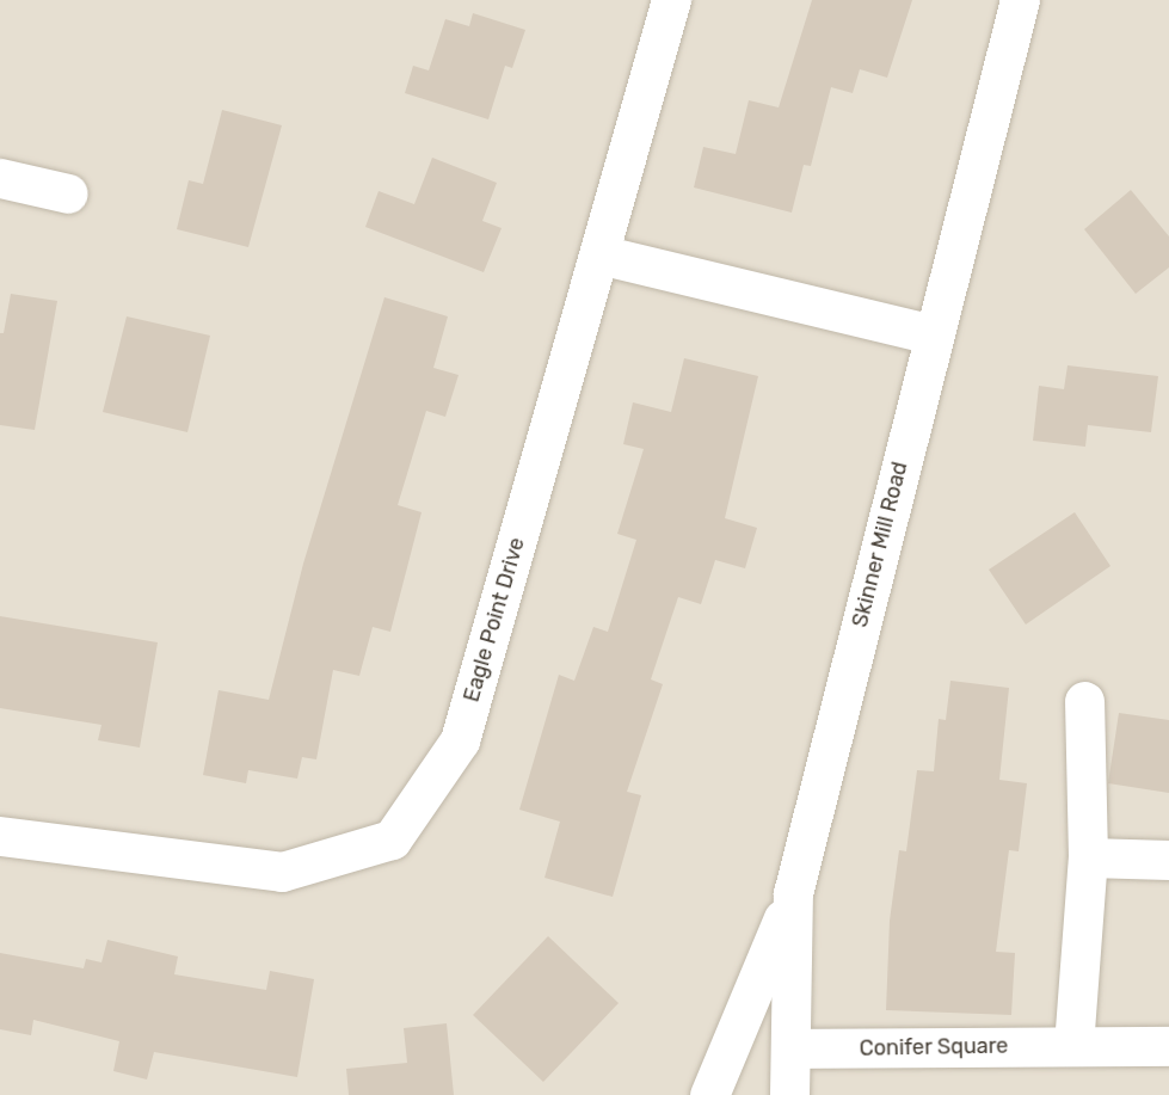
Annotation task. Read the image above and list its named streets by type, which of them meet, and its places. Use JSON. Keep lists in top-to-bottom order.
{
  "streets": {
    "street": ["Skinner Mill Road", "Eagle Point Drive", "Conifer Square"]
  },
  "crossings": [
    ["Skinner Mill Road", "Conifer Square"]
  ]
}
